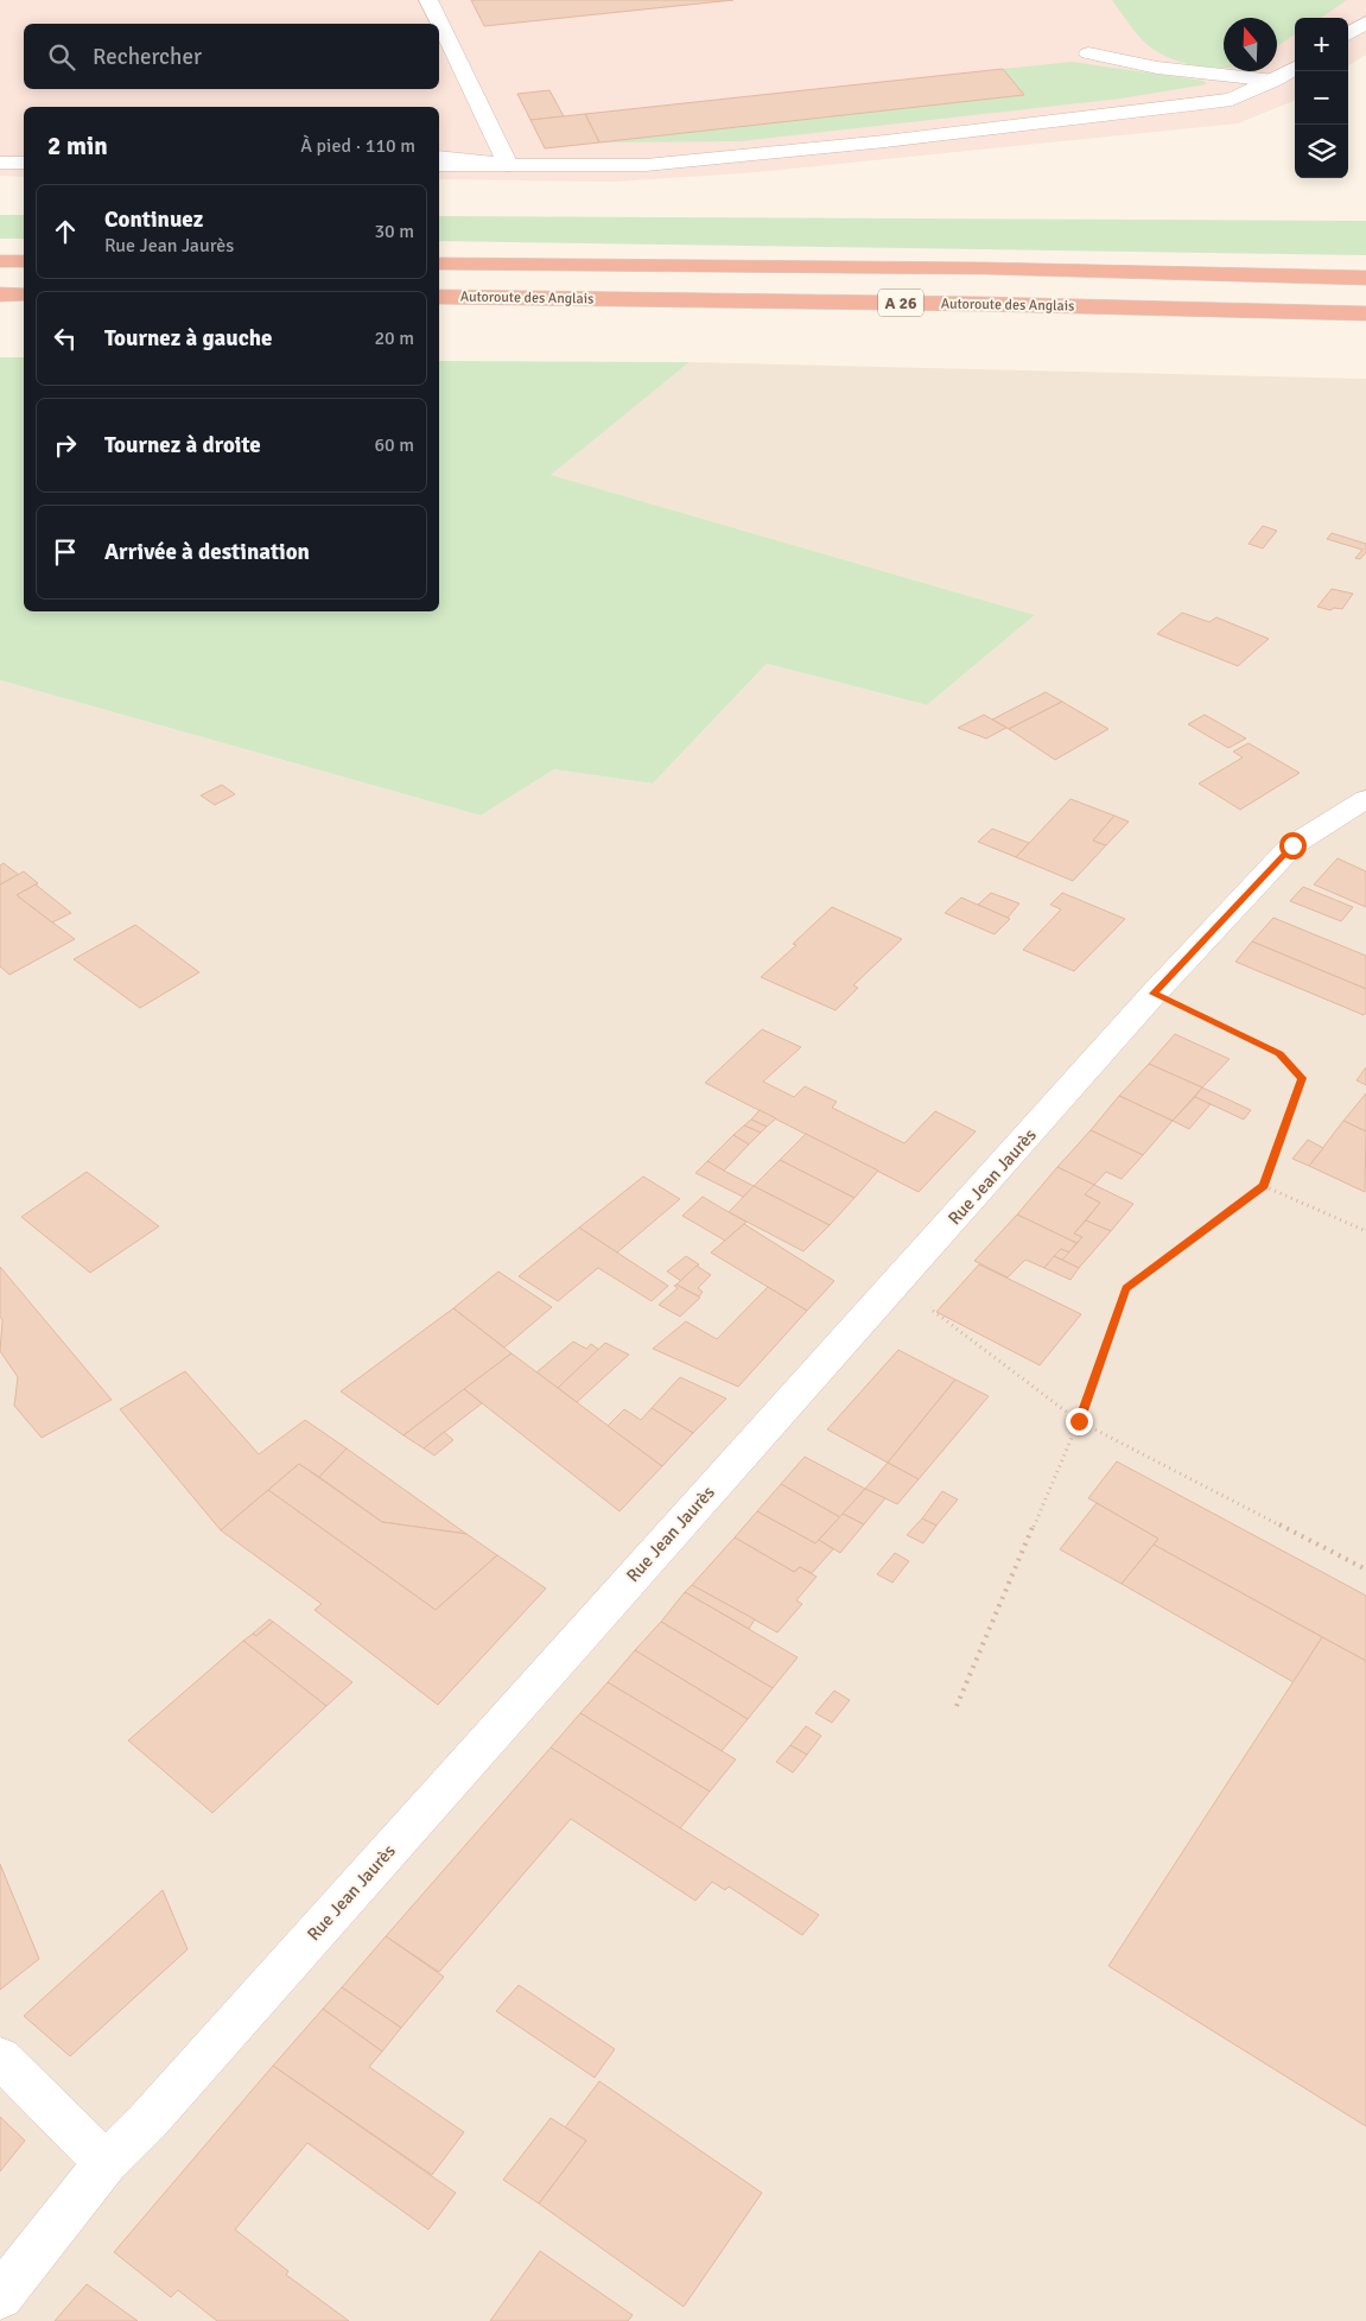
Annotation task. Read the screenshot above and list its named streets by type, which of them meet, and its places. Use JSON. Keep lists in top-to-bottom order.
{
  "streets": {
    "highway": ["Autoroute des Anglais", "A 26"],
    "street": ["Rue Jean Jaurès"]
  },
  "north": "top",
  "page": {
    "map_buttons": ["+", "−"],
    "search": "Rechercher",
    "heading": ["2 min", "À pied · 110 m"],
    "list": [
      ["Continuez", "Rue Jean Jaurès", "30 m"],
      ["Tournez à gauche", "20 m"],
      ["Tournez à droite", "60 m"],
      "Arrivée à destination"
    ]
  }
}
